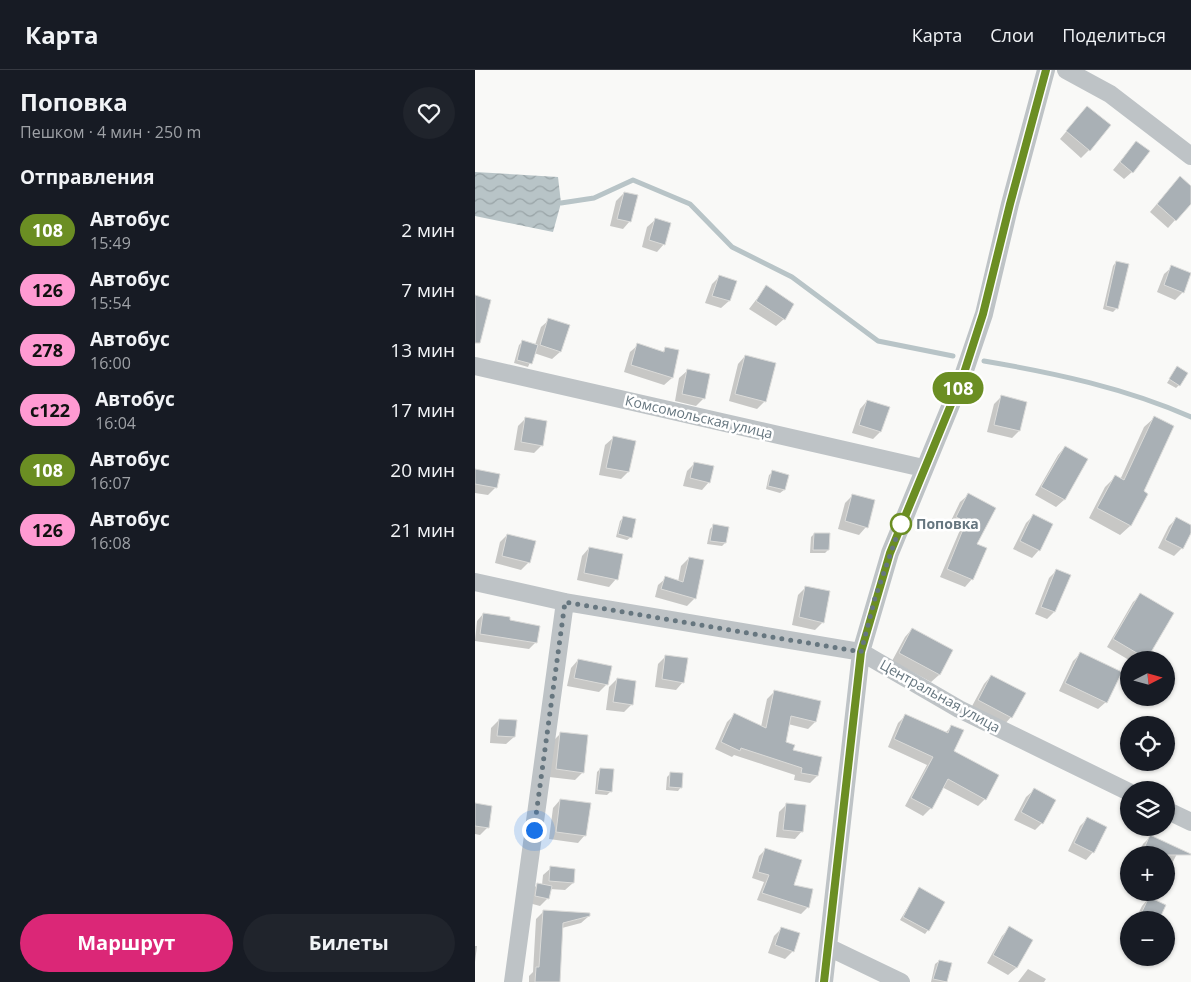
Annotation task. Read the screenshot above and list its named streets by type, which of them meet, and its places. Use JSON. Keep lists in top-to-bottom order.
{
  "streets": {
    "street": ["Комсомольская улица", "Центральная улица"]
  },
  "places": ["Поповка"],
  "lines": ["bus line 108"],
  "north": "right",
  "page": {
    "header": "Карта",
    "nav": ["Карта", "Слои", "Поделиться"],
    "heading": [
      ["Поповка", "Пешком · 4 мин · 250 m"],
      "Отправления"
    ],
    "on_map": "108",
    "list": [
      {
        "mark": "108",
        "name": "Автобус",
        "note": "15:49",
        "value": "2 мин"
      },
      {
        "mark": "126",
        "name": "Автобус",
        "note": "15:54",
        "value": "7 мин"
      },
      {
        "mark": "278",
        "name": "Автобус",
        "note": "16:00",
        "value": "13 мин"
      },
      {
        "mark": "с122",
        "name": "Автобус",
        "note": "16:04",
        "value": "17 мин"
      },
      {
        "mark": "108",
        "name": "Автобус",
        "note": "16:07",
        "value": "20 мин"
      },
      {
        "mark": "126",
        "name": "Автобус",
        "note": "16:08",
        "value": "21 мин"
      }
    ],
    "map_buttons": ["+", "−"],
    "buttons": ["Маршрут", "Билеты"]
  }
}
